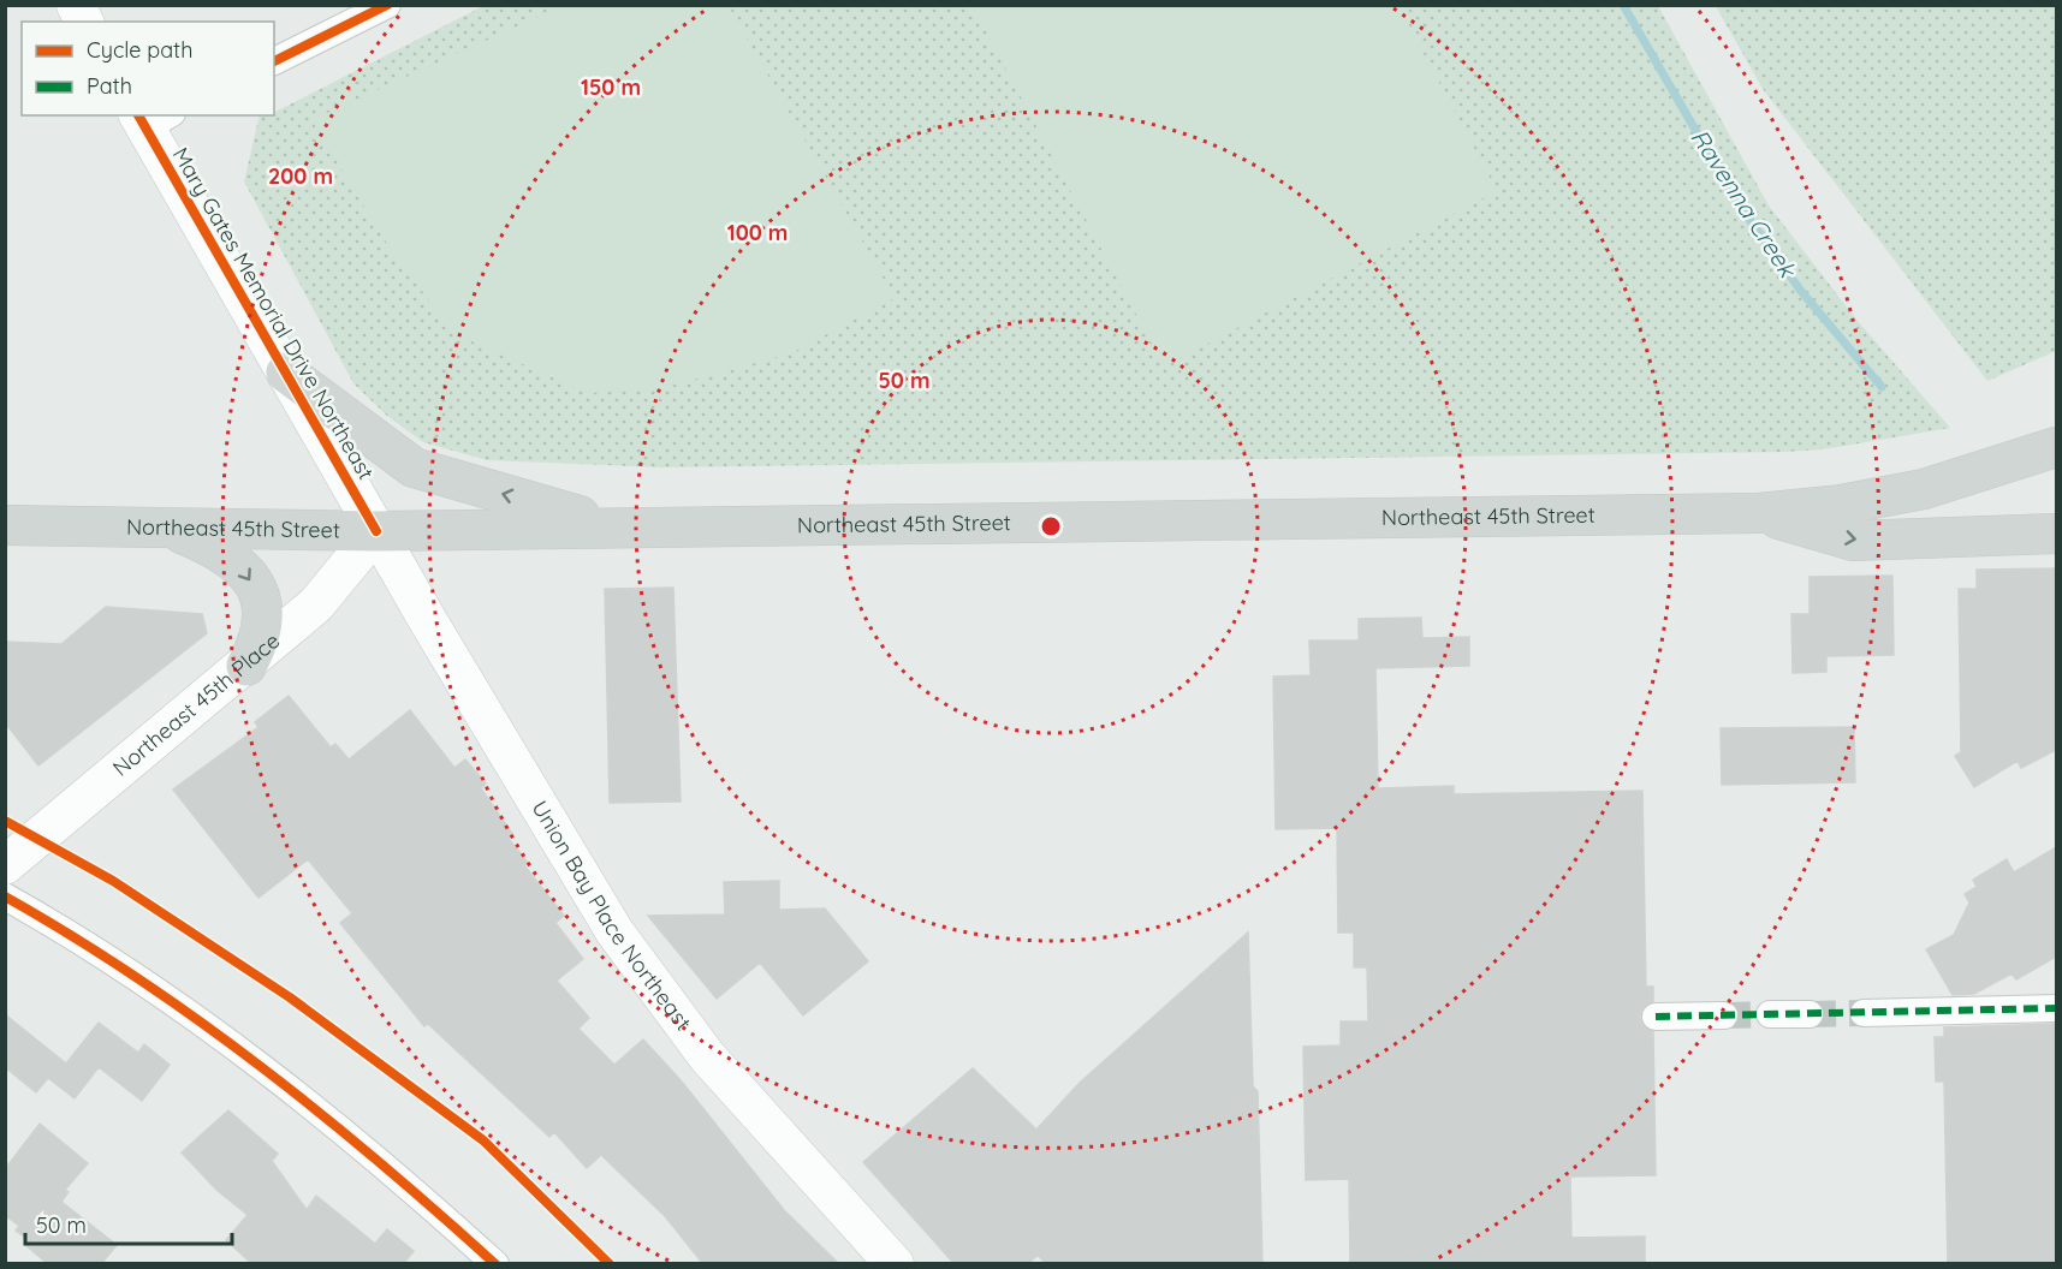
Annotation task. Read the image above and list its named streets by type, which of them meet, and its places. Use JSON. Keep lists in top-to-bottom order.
{
  "streets": {
    "main road": [
      "Mary Gates Memorial Drive Northeast",
      "Northeast 45th Street",
      "Northeast 45th Place",
      "Union Bay Place Northeast"
    ]
  },
  "crossings": [
    ["Mary Gates Memorial Drive Northeast", "Northeast 45th Street"],
    ["Mary Gates Memorial Drive Northeast", "Northeast 45th Place"],
    ["Mary Gates Memorial Drive Northeast", "Union Bay Place Northeast"],
    ["Northeast 45th Street", "Northeast 45th Place"],
    ["Northeast 45th Street", "Union Bay Place Northeast"],
    ["Northeast 45th Place", "Union Bay Place Northeast"]
  ],
  "water": ["Ravenna Creek"],
  "legend": ["Cycle path", "Path"],
  "scale_bar": "50 m",
  "rings": [
    "150 m",
    "200 m",
    "100 m",
    "50 m"
  ]
}
